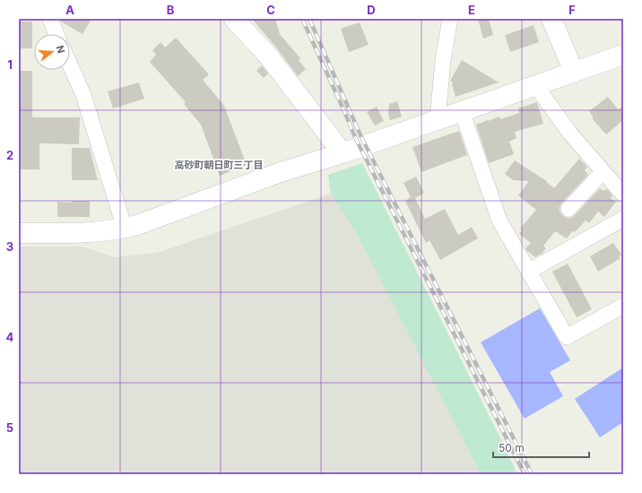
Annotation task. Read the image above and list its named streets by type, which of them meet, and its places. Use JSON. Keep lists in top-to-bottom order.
{
  "districts": ["高砂町朝日町三丁目"],
  "scale_bar": "50 m",
  "north": "right",
  "grid": {
    "columns": [
      "A",
      "B",
      "C",
      "D",
      "E",
      "F"
    ],
    "rows": [
      "1",
      "2",
      "3",
      "4",
      "5"
    ]
  }
}
